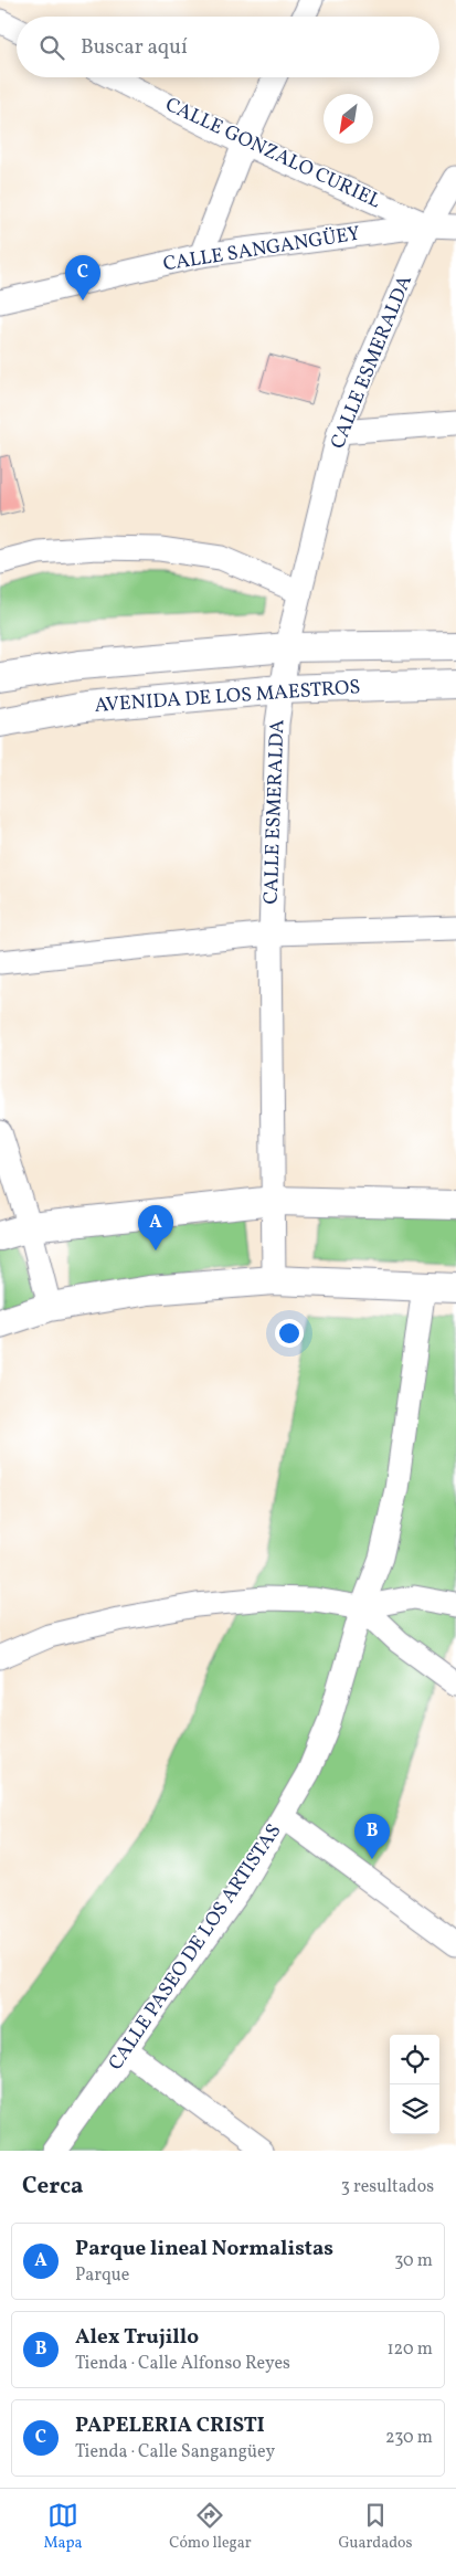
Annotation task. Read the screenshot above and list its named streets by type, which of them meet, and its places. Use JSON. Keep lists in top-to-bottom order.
{
  "streets": {
    "street": [
      "CALLE GONZALO CURIEL",
      "CALLE SANGANGÜEY",
      "CALLE ESMERALDA",
      "AVENIDA DE LOS MAESTROS",
      "CALLE PASEO DE LOS ARTISTAS"
    ]
  },
  "crossings": [
    ["CALLE GONZALO CURIEL", "CALLE SANGANGÜEY"],
    ["CALLE GONZALO CURIEL", "CALLE ESMERALDA"],
    ["CALLE SANGANGÜEY", "CALLE ESMERALDA"],
    ["CALLE ESMERALDA", "AVENIDA DE LOS MAESTROS"]
  ],
  "north": "bottom left",
  "page": {
    "search": "Buscar aquí",
    "pins": ["C", "A", "B"],
    "heading": ["Cerca", "3 resultados"],
    "list": [
      {
        "mark": "A",
        "name": "Parque lineal Normalistas",
        "note": "Parque",
        "value": "30 m"
      },
      {
        "mark": "B",
        "name": "Alex Trujillo",
        "note": "Tienda · Calle Alfonso Reyes",
        "value": "120 m"
      },
      {
        "mark": "C",
        "name": "PAPELERIA CRISTI",
        "note": "Tienda · Calle Sangangüey",
        "value": "230 m"
      }
    ],
    "nav": ["Mapa", "Cómo llegar", "Guardados"]
  }
}
